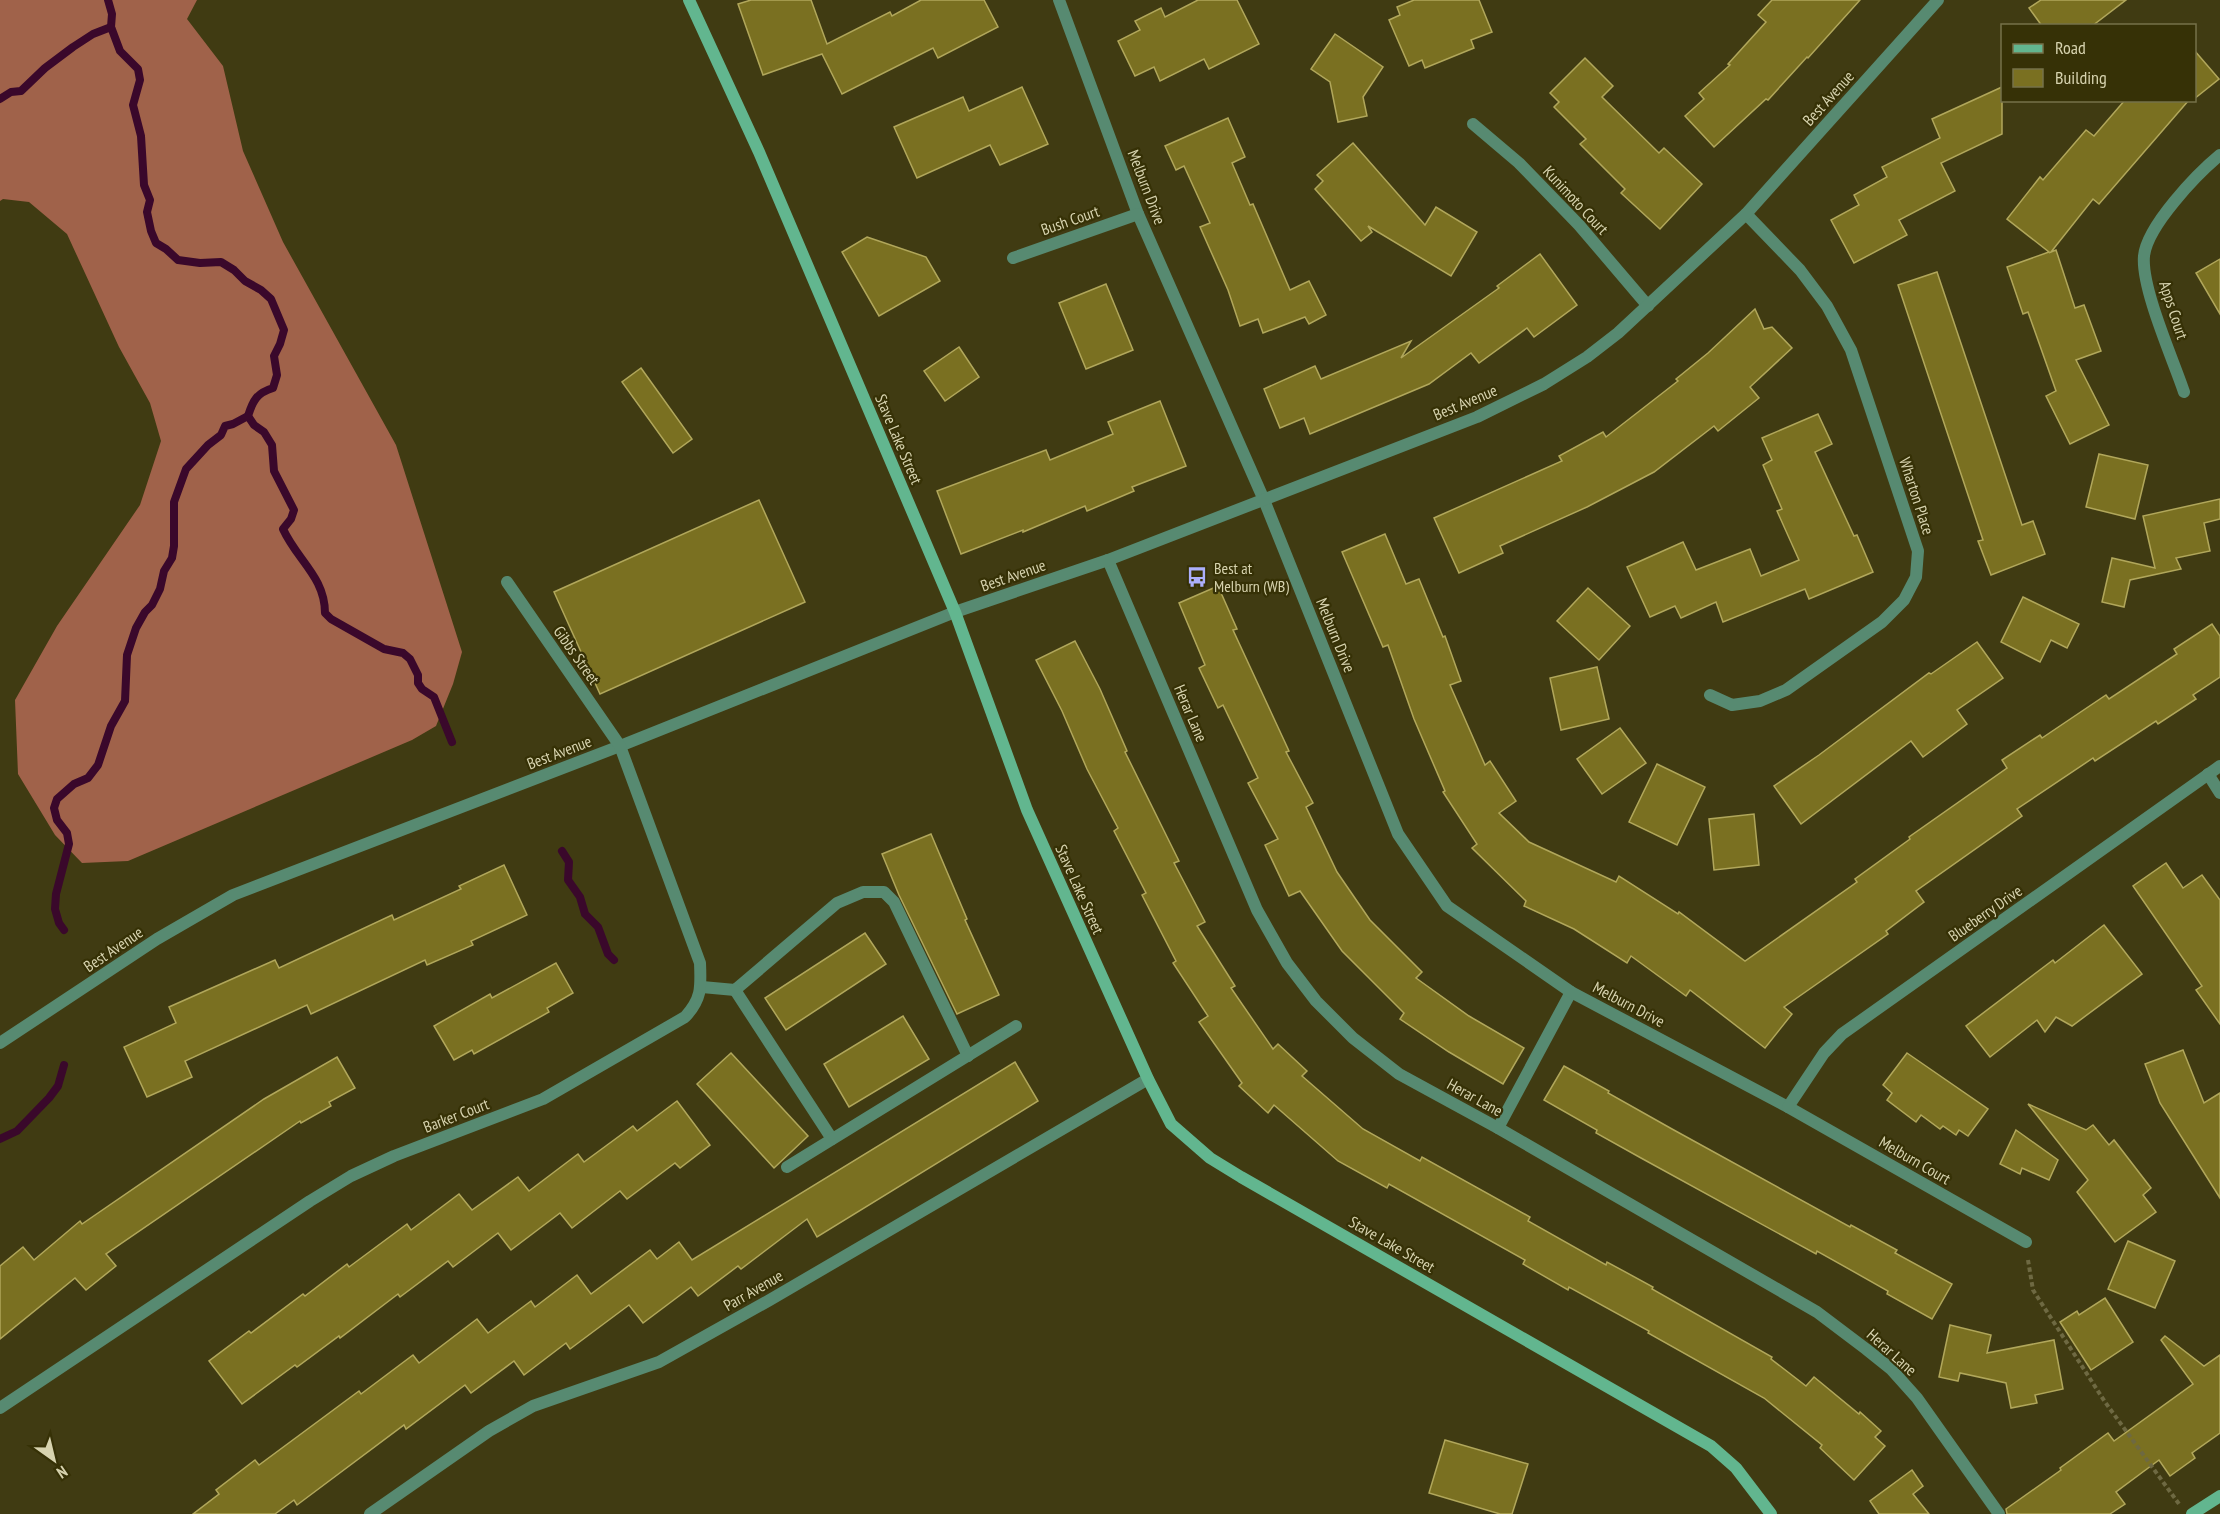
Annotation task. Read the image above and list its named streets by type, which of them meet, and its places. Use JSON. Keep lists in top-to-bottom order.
{
  "streets": {
    "main road": ["Stave Lake Street"],
    "street": [
      "Best Avenue",
      "Melburn Drive",
      "Kunimoto Court",
      "Bush Court",
      "Apps Court",
      "Wharton Place",
      "Gibbs Street",
      "Herar Lane",
      "Blueberry Drive",
      "Barker Court",
      "Melburn Court",
      "Parr Avenue"
    ]
  },
  "crossings": [
    ["Best Avenue", "Melburn Drive"],
    ["Best Avenue", "Kunimoto Court"],
    ["Best Avenue", "Stave Lake Street"],
    ["Best Avenue", "Wharton Place"],
    ["Best Avenue", "Gibbs Street"],
    ["Best Avenue", "Herar Lane"],
    ["Melburn Drive", "Bush Court"],
    ["Melburn Drive", "Blueberry Drive"],
    ["Melburn Drive", "Melburn Court"],
    ["Stave Lake Street", "Parr Avenue"],
    ["Blueberry Drive", "Melburn Court"]
  ],
  "places": {
    "bus stop": ["Best at Melburn (WB)"]
  },
  "legend": ["Road", "Building"],
  "north": "bottom right"
}
